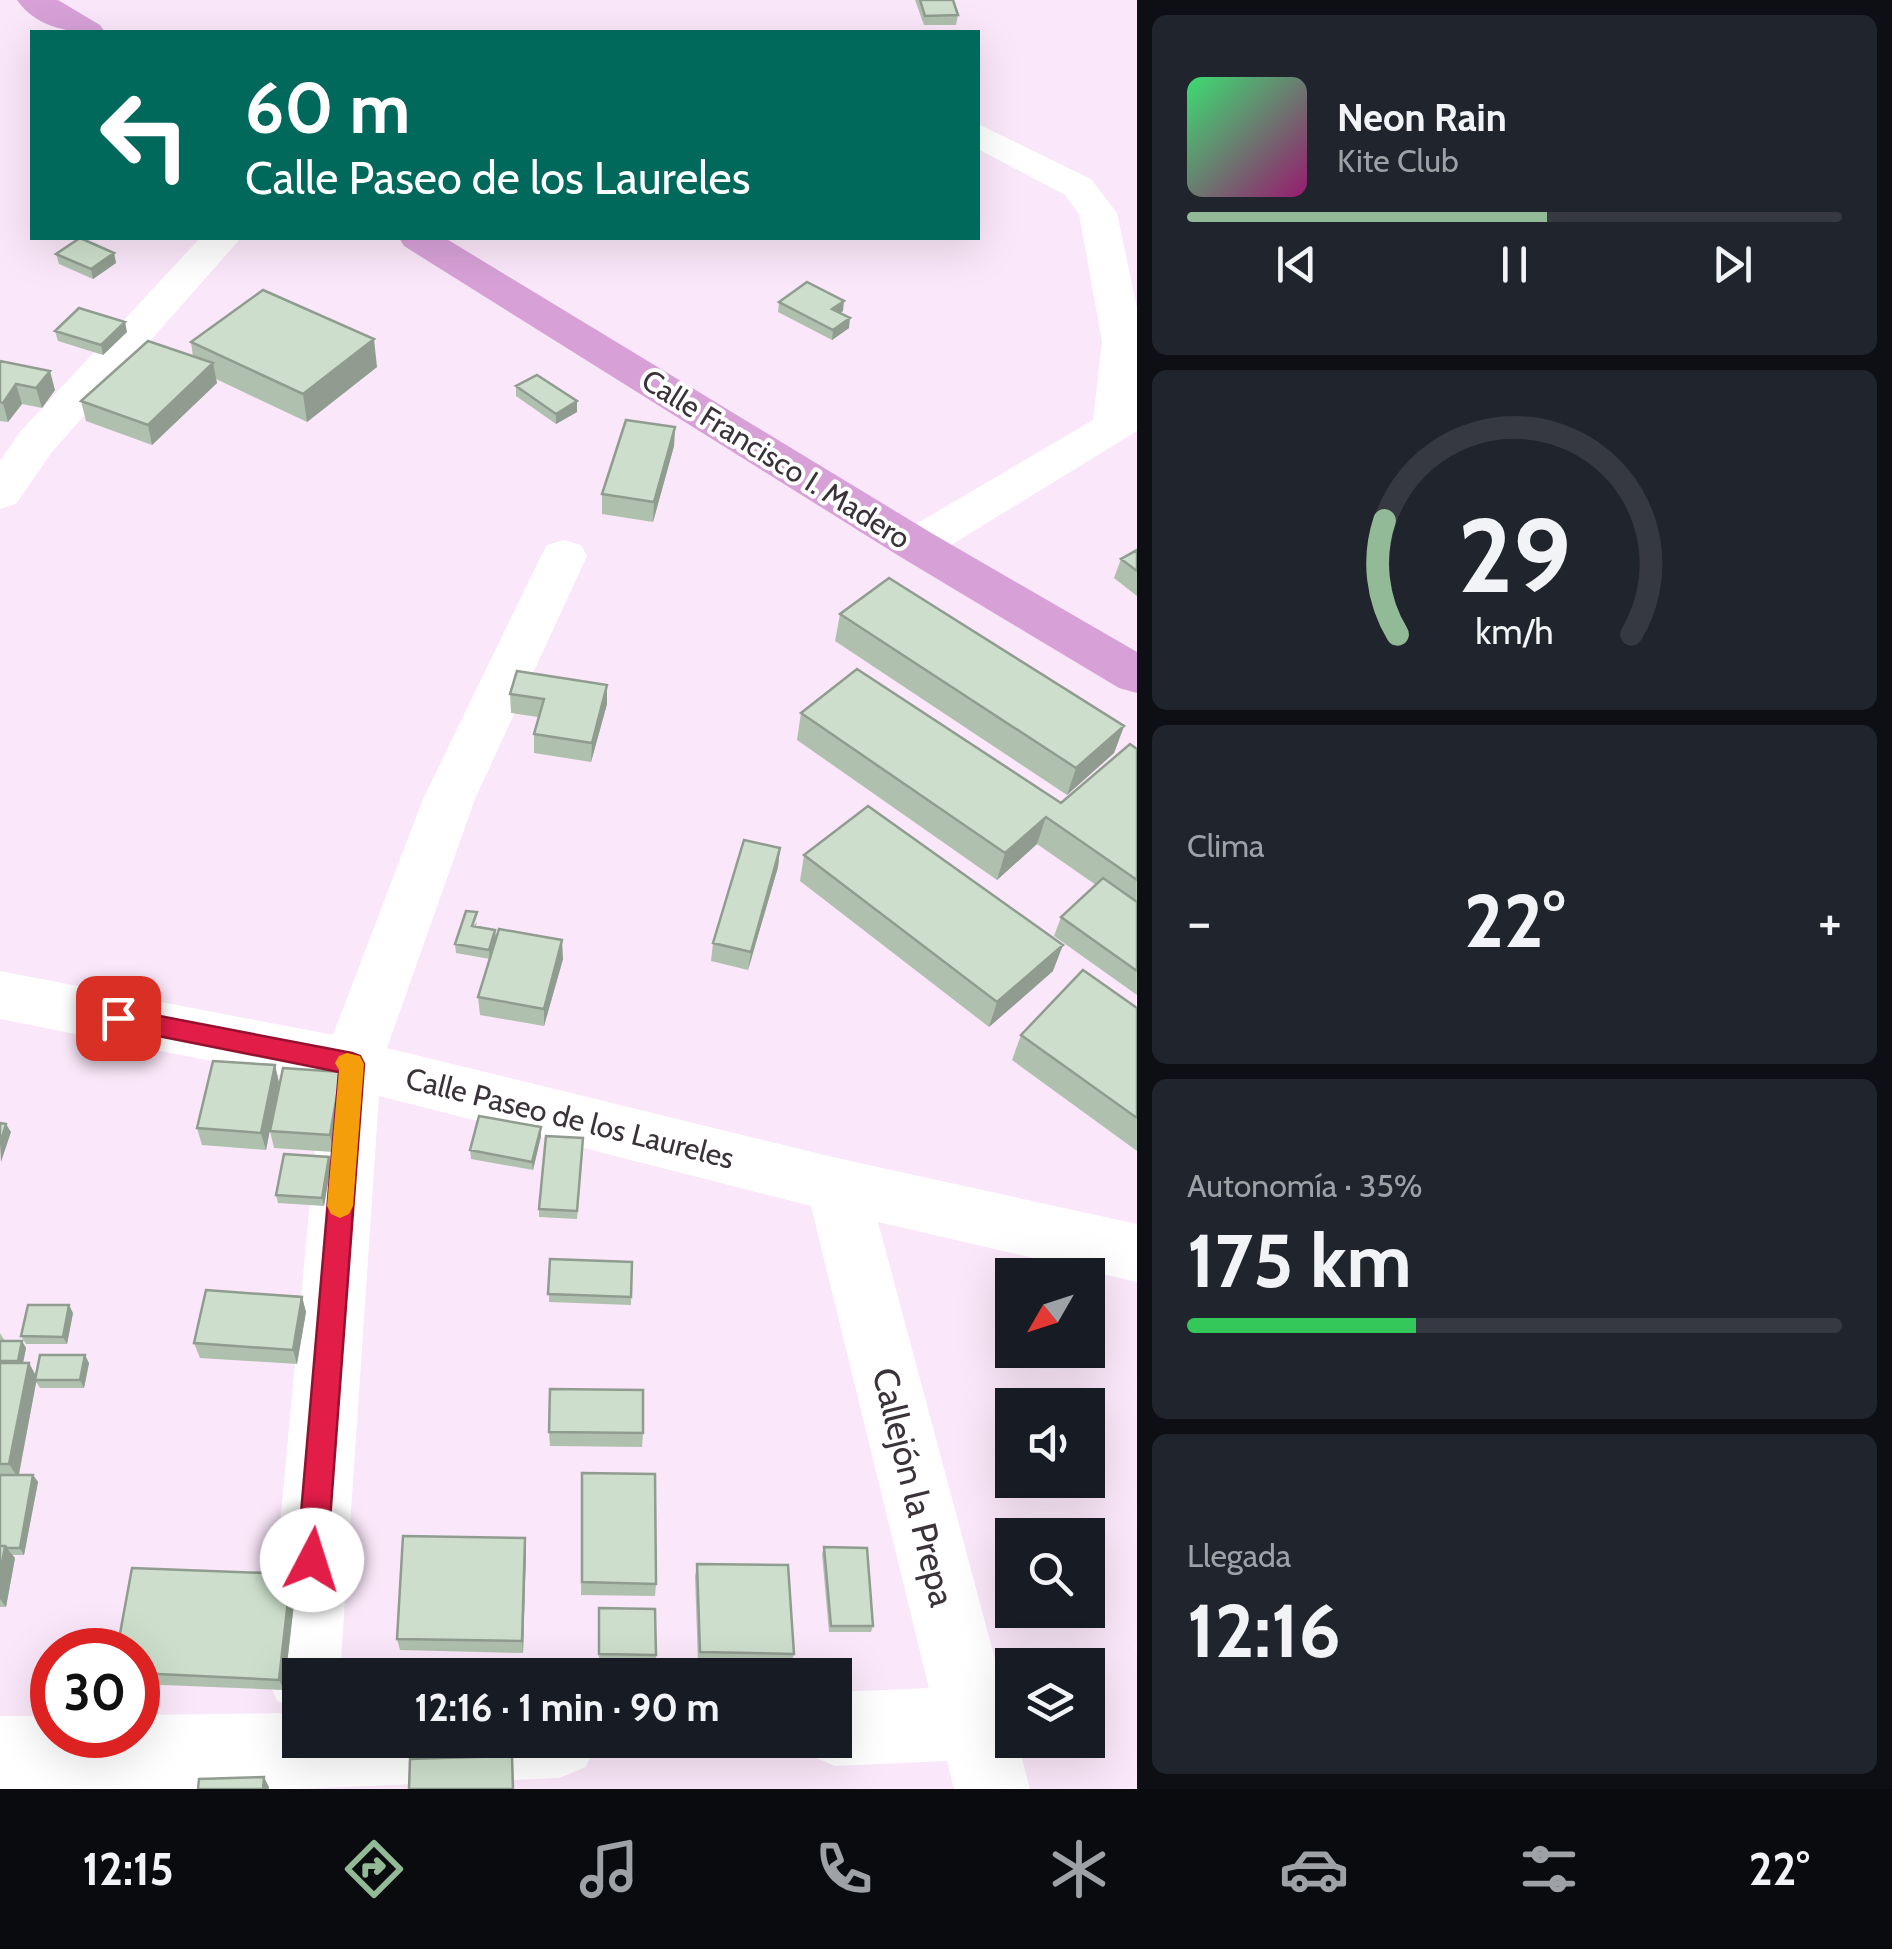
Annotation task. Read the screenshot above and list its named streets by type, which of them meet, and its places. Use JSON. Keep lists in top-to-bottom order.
{
  "streets": {
    "main road": ["Calle Francisco I. Madero"],
    "street": ["Calle Paseo de los Laureles", "Callejón la Prepa"]
  },
  "crossings": [
    ["Calle Paseo de los Laureles", "Callejón la Prepa"]
  ],
  "north": "bottom left",
  "page": {
    "turn": ["60 m", "Calle Paseo de los Laureles"],
    "song": ["Neon Rain", "Kite Club"],
    "tile": [
      "Clima",
      ["Autonomía · 35%", "175 km"],
      ["Llegada", "12:16"]
    ],
    "heat": ["−", "22°", "+"],
    "limit": "30",
    "trip": "12:16 · 1 min · 90 m",
    "tabs": ["12:15", "22°"],
    "gauge": ["29", "km/h"]
  }
}
